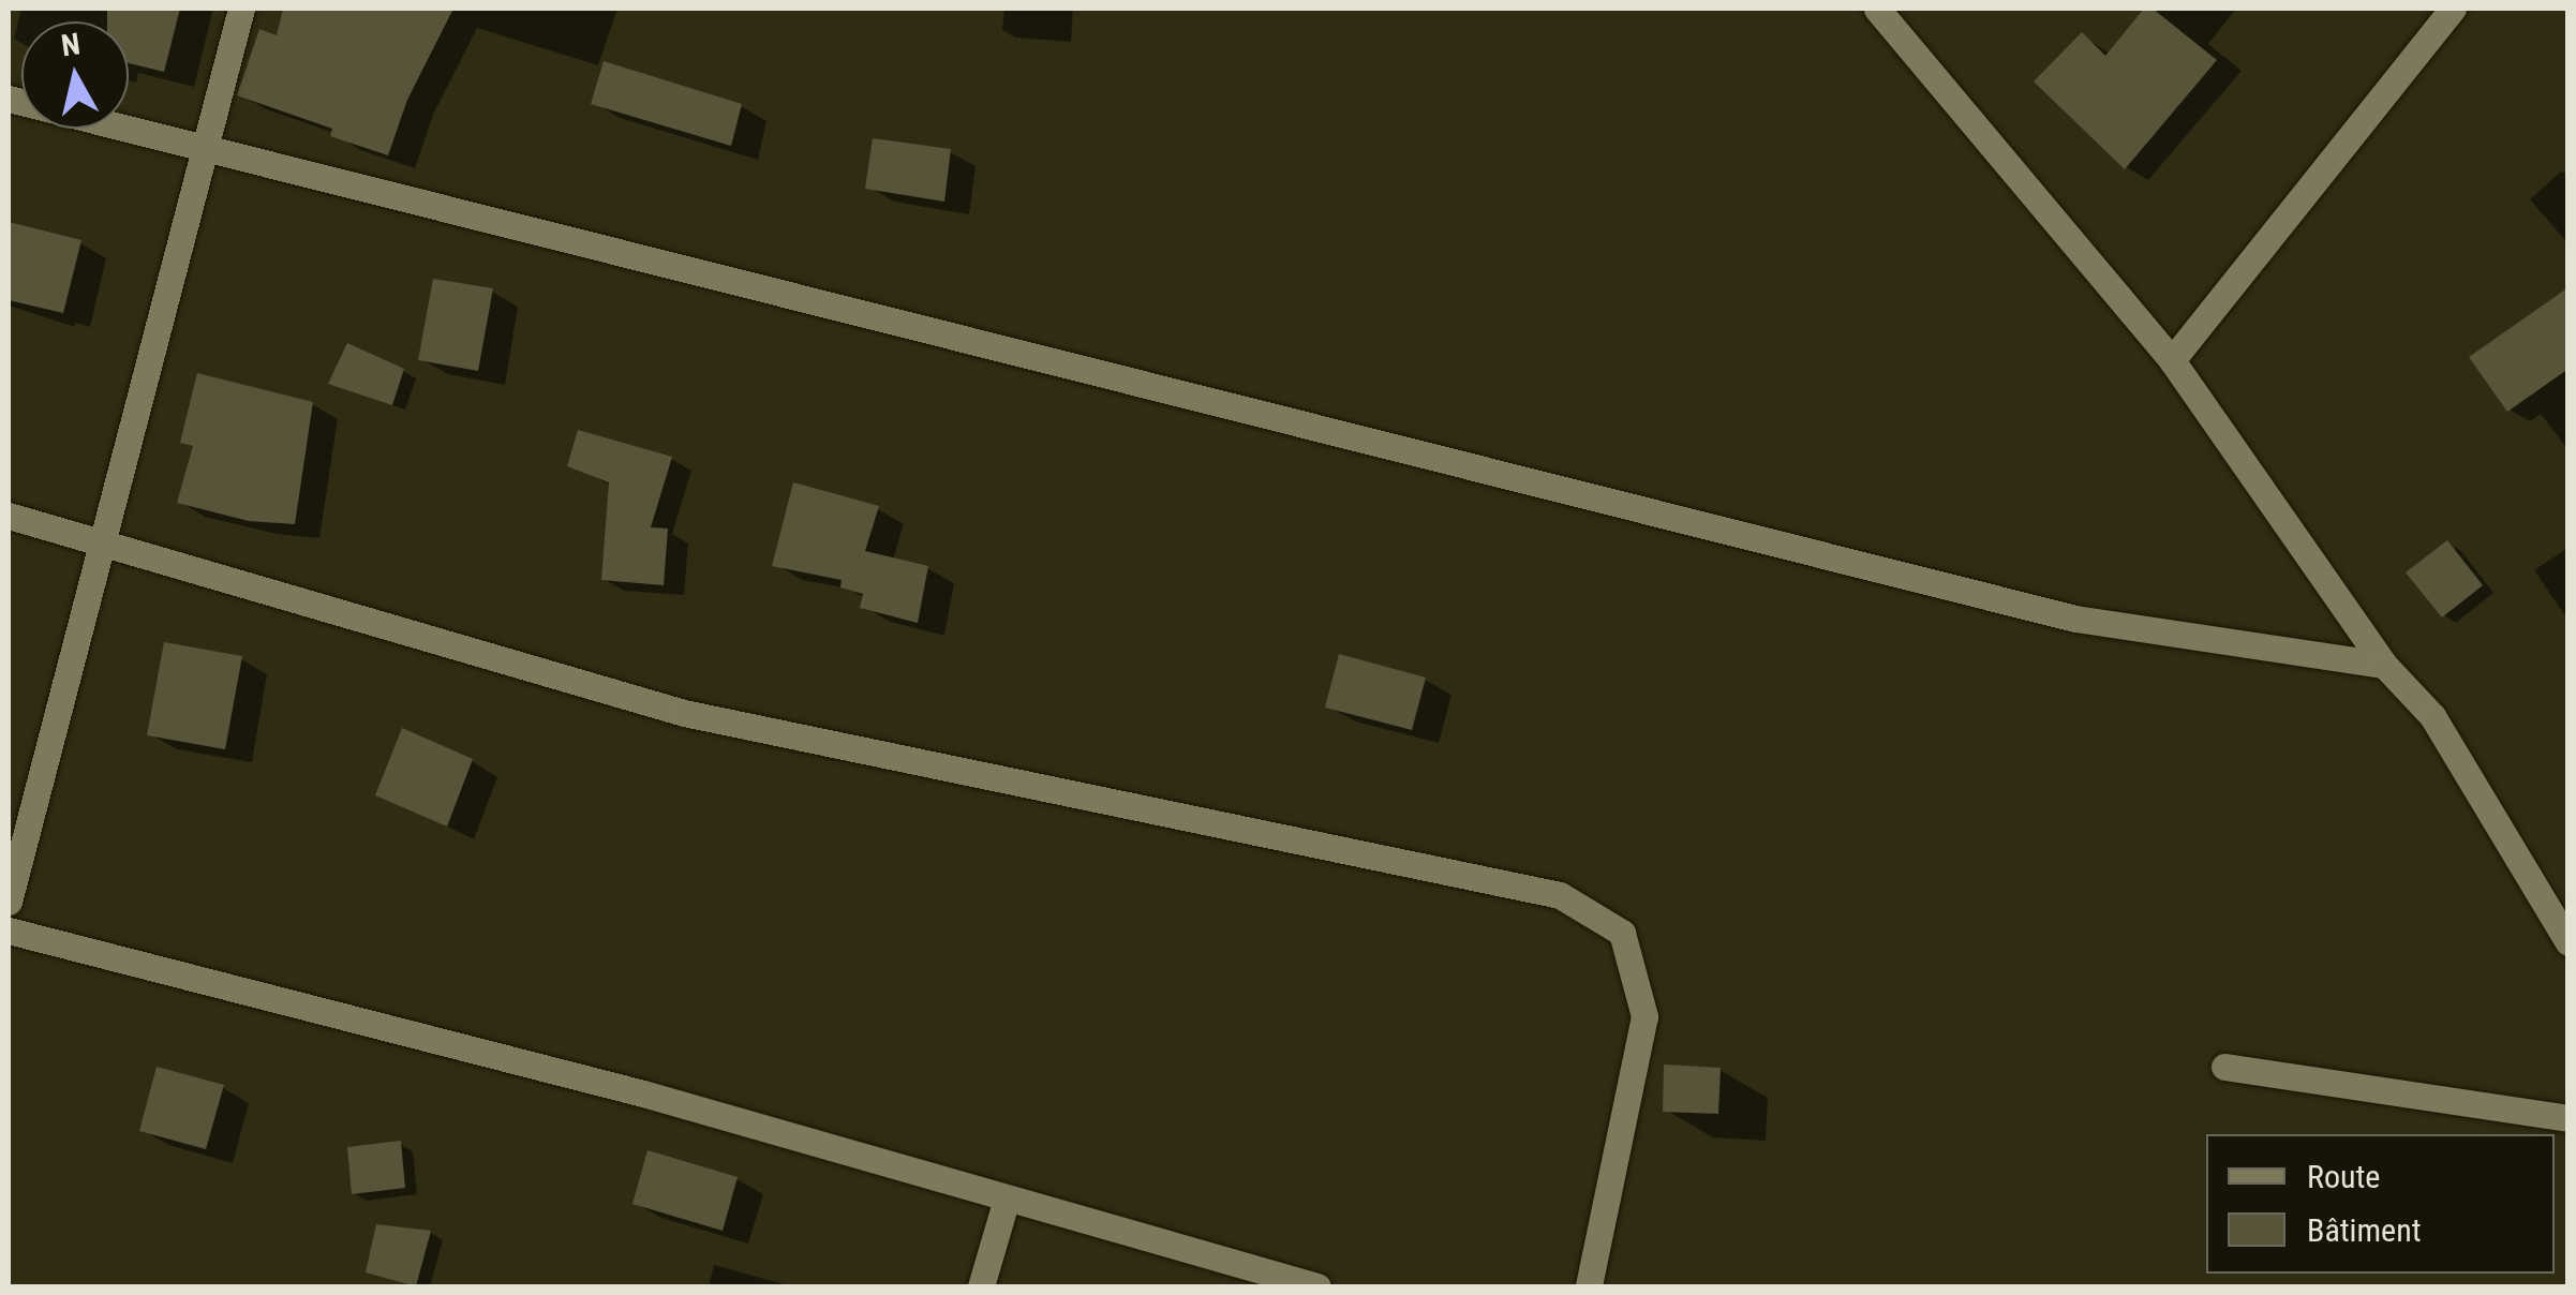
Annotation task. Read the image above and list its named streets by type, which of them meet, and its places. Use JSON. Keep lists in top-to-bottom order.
{
  "legend": ["Route", "Bâtiment"],
  "north": "top"
}
